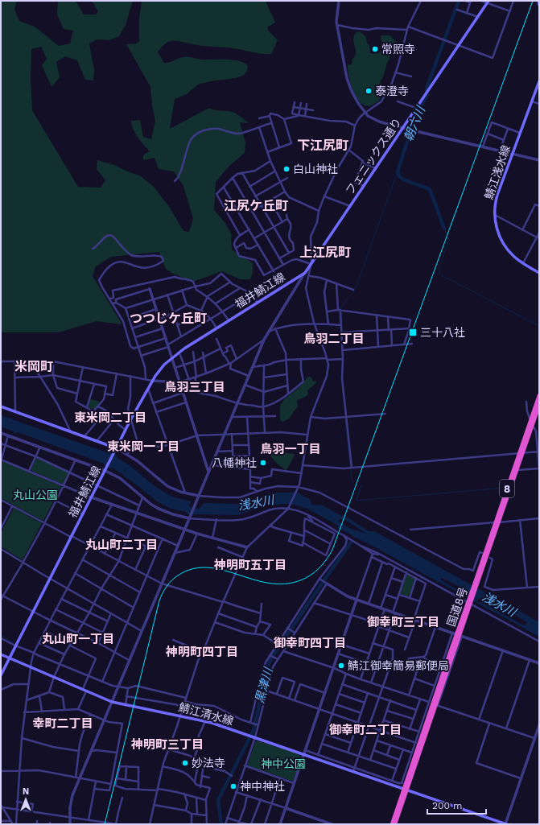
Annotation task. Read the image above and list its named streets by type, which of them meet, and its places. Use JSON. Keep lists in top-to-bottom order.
{
  "streets": {
    "highway": ["8", "国道8号"],
    "main road": [
      "フェニックス通り",
      "鯖江浅水線",
      "福井鯖江線",
      "鯖江清水線"
    ]
  },
  "crossings": [
    ["フェニックス通り", "福井鯖江線"],
    ["福井鯖江線", "鯖江清水線"],
    ["国道8号", "鯖江清水線"]
  ],
  "districts": [
    "下江尻町",
    "江尻ケ丘町",
    "上江尻町",
    "つつじケ丘町",
    "鳥羽二丁目",
    "米岡町",
    "鳥羽三丁目",
    "東米岡二丁目",
    "東米岡一丁目",
    "鳥羽一丁目",
    "丸山町二丁目",
    "神明町五丁目",
    "御幸町三丁目",
    "丸山町一丁目",
    "御幸町四丁目",
    "神明町四丁目",
    "幸町二丁目",
    "御幸町二丁目",
    "神明町三丁目"
  ],
  "water": ["朝六川", "浅水川", "黒津川"],
  "parks": ["丸山公園", "神中公園"],
  "places": {
    "other": [
      "常照寺",
      "泰澄寺",
      "白山神社",
      "八幡神社",
      "鯖江御幸簡易郵便局",
      "妙法寺",
      "神中神社"
    ],
    "transit": ["三十八社"]
  },
  "scale_bar": "200 m",
  "north": "top"
}
